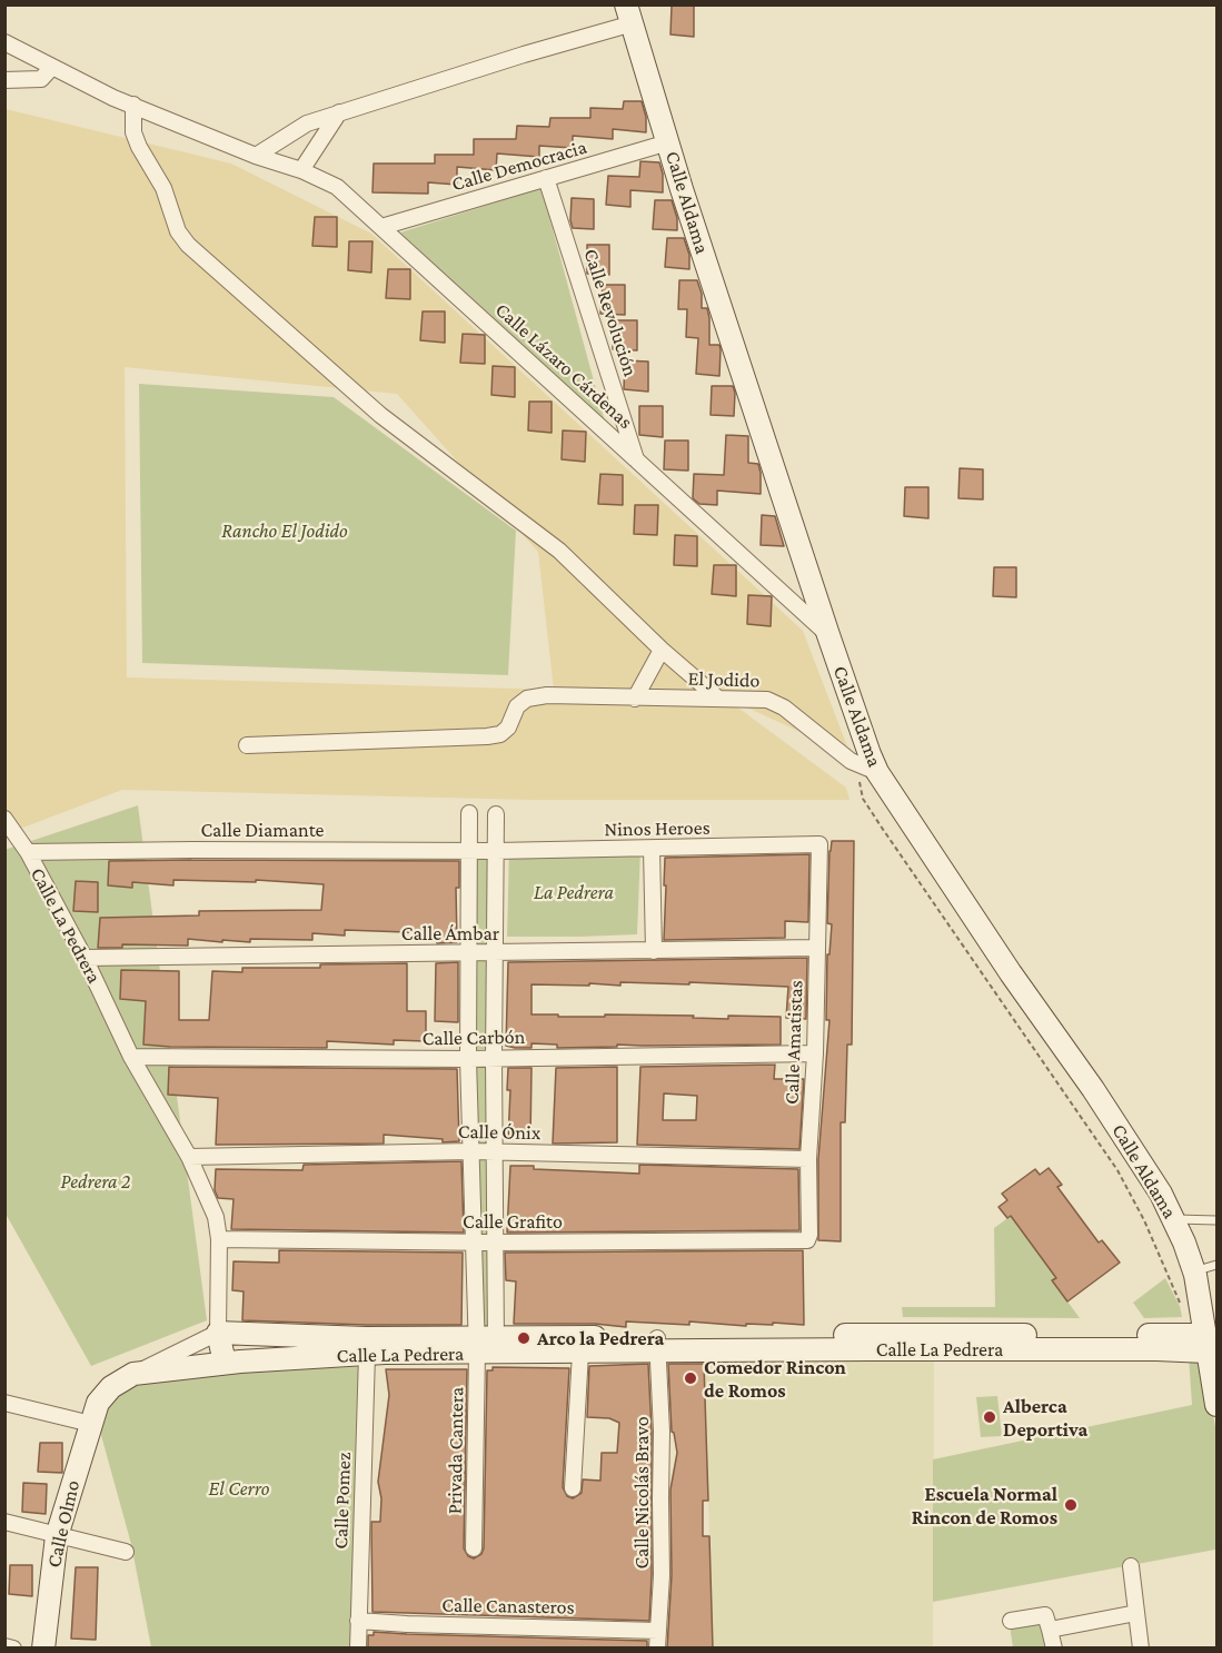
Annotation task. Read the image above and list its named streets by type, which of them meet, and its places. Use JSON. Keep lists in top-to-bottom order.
{
  "streets": {
    "main road": ["Calle Aldama", "Calle La Pedrera", "Calle Olmo"],
    "street": [
      "Calle Democracia",
      "Calle Revolución",
      "Calle Lázaro Cárdenas",
      "El Jodido",
      "Ninos Heroes",
      "Calle Diamante",
      "Calle Ámbar",
      "Calle Carbón",
      "Calle Amatistas",
      "Calle Ónix",
      "Calle Grafito",
      "Privada Cantera",
      "Calle Nicolás Bravo",
      "Calle Pomez",
      "Calle Canasteros"
    ]
  },
  "crossings": [
    ["Calle Democracia", "Calle Aldama"],
    ["Calle Democracia", "Calle Revolución"],
    ["Calle Democracia", "Calle Lázaro Cárdenas"],
    ["Calle Aldama", "Calle Lázaro Cárdenas"],
    ["Calle Aldama", "El Jodido"],
    ["Calle Aldama", "Calle La Pedrera"],
    ["Calle Revolución", "Calle Lázaro Cárdenas"],
    ["Ninos Heroes", "Calle Diamante"],
    ["Ninos Heroes", "Calle Amatistas"],
    ["Calle Diamante", "Calle La Pedrera"],
    ["Calle La Pedrera", "Calle Ámbar"],
    ["Calle La Pedrera", "Calle Carbón"],
    ["Calle La Pedrera", "Calle Ónix"],
    ["Calle La Pedrera", "Calle Grafito"],
    ["Calle La Pedrera", "Privada Cantera"],
    ["Calle La Pedrera", "Calle Nicolás Bravo"],
    ["Calle La Pedrera", "Calle Pomez"],
    ["Calle Ámbar", "Calle Amatistas"],
    ["Calle Carbón", "Calle Amatistas"],
    ["Calle Amatistas", "Calle Ónix"],
    ["Calle Amatistas", "Calle Grafito"],
    ["Calle Nicolás Bravo", "Calle Canasteros"],
    ["Calle Pomez", "Calle Canasteros"]
  ],
  "parks": [
    "Rancho El Jodido",
    "La Pedrera",
    "Pedrera 2",
    "El Cerro"
  ],
  "places": [
    "Arco la Pedrera",
    "Comedor Rincon de Romos",
    "Alberca Deportiva",
    "Escuela Normal Rincon de Romos"
  ]
}
